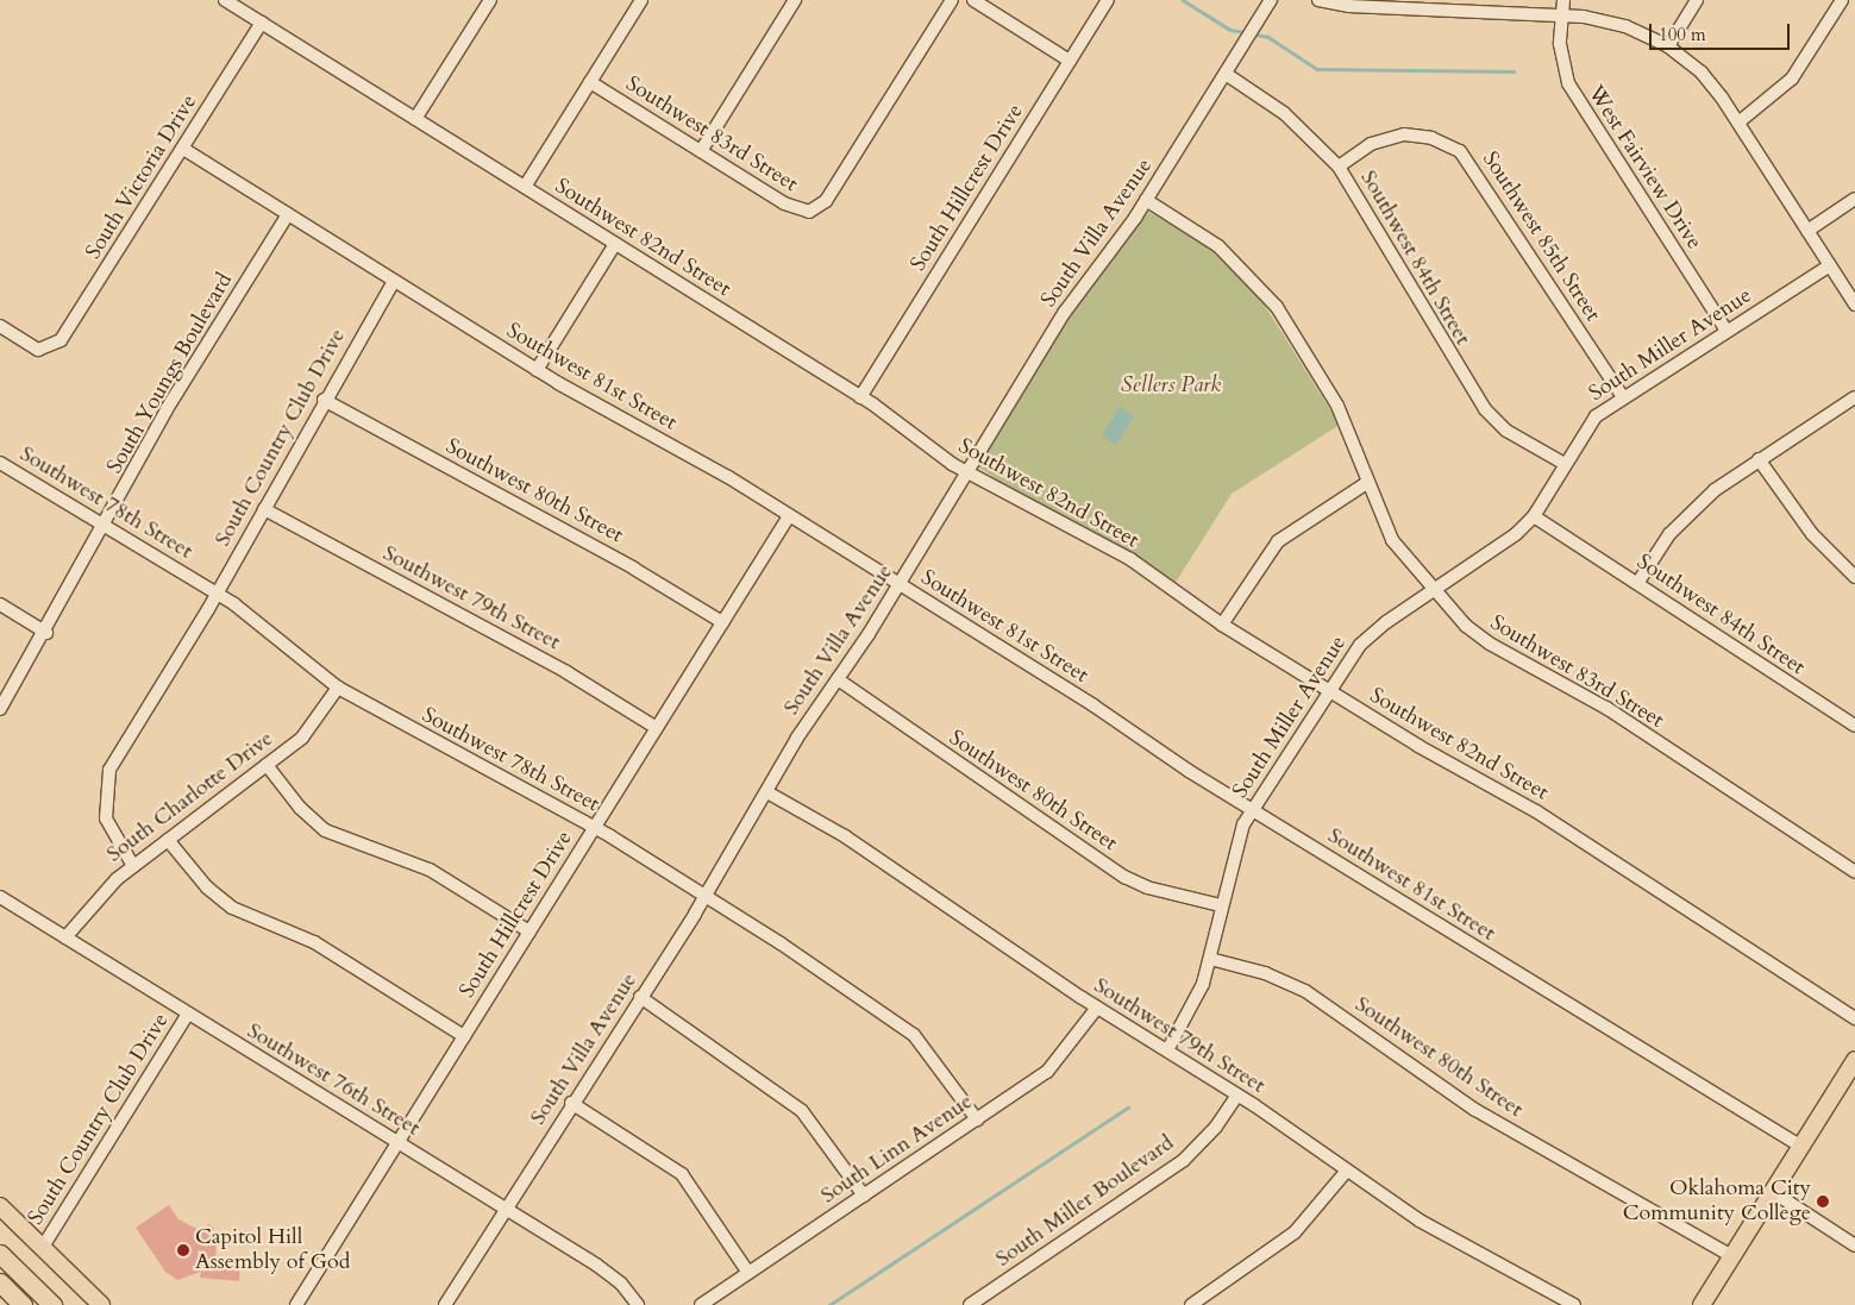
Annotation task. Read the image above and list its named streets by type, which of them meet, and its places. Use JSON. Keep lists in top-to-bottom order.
{
  "streets": {
    "street": [
      "Southwest 83rd Street",
      "West Fairview Drive",
      "South Victoria Drive",
      "South Hillcrest Drive",
      "South Villa Avenue",
      "Southwest 85th Street",
      "Southwest 82nd Street",
      "Southwest 84th Street",
      "South Miller Avenue",
      "South Youngs Boulevard",
      "Southwest 81st Street",
      "South Country Club Drive",
      "Southwest 80th Street",
      "Southwest 78th Street",
      "Southwest 79th Street",
      "South Charlotte Drive",
      "Southwest 76th Street",
      "South Linn Avenue",
      "South Miller Boulevard"
    ]
  },
  "crossings": [
    ["Southwest 83rd Street", "South Villa Avenue"],
    ["Southwest 83rd Street", "South Miller Avenue"],
    ["West Fairview Drive", "South Miller Avenue"],
    ["South Victoria Drive", "Southwest 82nd Street"],
    ["South Victoria Drive", "Southwest 81st Street"],
    ["South Hillcrest Drive", "Southwest 82nd Street"],
    ["South Hillcrest Drive", "Southwest 81st Street"],
    ["South Hillcrest Drive", "Southwest 80th Street"],
    ["South Hillcrest Drive", "Southwest 78th Street"],
    ["South Hillcrest Drive", "Southwest 79th Street"],
    ["South Hillcrest Drive", "Southwest 76th Street"],
    ["South Villa Avenue", "Southwest 82nd Street"],
    ["South Villa Avenue", "Southwest 84th Street"],
    ["South Villa Avenue", "Southwest 81st Street"],
    ["South Villa Avenue", "Southwest 80th Street"],
    ["South Villa Avenue", "Southwest 78th Street"],
    ["South Villa Avenue", "Southwest 79th Street"],
    ["South Villa Avenue", "Southwest 76th Street"],
    ["Southwest 85th Street", "Southwest 84th Street"],
    ["Southwest 85th Street", "South Miller Avenue"],
    ["Southwest 82nd Street", "South Miller Avenue"],
    ["Southwest 84th Street", "South Miller Avenue"],
    ["South Miller Avenue", "Southwest 81st Street"],
    ["South Miller Avenue", "Southwest 80th Street"],
    ["South Miller Avenue", "Southwest 79th Street"],
    ["South Youngs Boulevard", "Southwest 81st Street"],
    ["South Youngs Boulevard", "Southwest 78th Street"],
    ["Southwest 81st Street", "South Country Club Drive"],
    ["South Country Club Drive", "Southwest 80th Street"],
    ["South Country Club Drive", "Southwest 78th Street"],
    ["South Country Club Drive", "Southwest 79th Street"],
    ["South Country Club Drive", "South Charlotte Drive"],
    ["South Country Club Drive", "Southwest 76th Street"],
    ["Southwest 78th Street", "South Charlotte Drive"],
    ["Southwest 78th Street", "South Linn Avenue"],
    ["Southwest 79th Street", "South Linn Avenue"],
    ["Southwest 79th Street", "South Miller Boulevard"],
    ["South Charlotte Drive", "Southwest 76th Street"]
  ],
  "parks": ["Sellers Park"],
  "places": ["Oklahoma City Community College", "Capitol Hill Assembly of God"],
  "scale_bar": "100 m"
}
